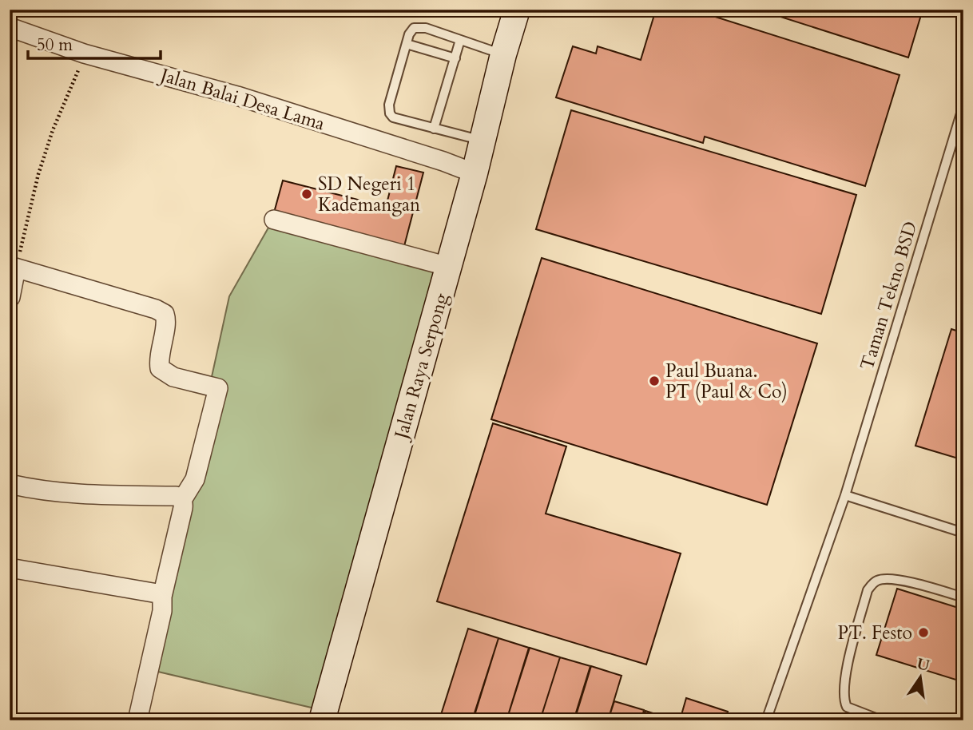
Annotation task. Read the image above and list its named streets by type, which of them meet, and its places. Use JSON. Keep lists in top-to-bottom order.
{
  "streets": {
    "main road": ["Jalan Raya Serpong"],
    "street": ["Jalan Balai Desa Lama"],
    "lane": ["Taman Tekno BSD"]
  },
  "crossings": [
    ["Jalan Balai Desa Lama", "Jalan Raya Serpong"]
  ],
  "places": ["SD Negeri 1 Kademangan", "Paul Buana. PT (Paul & Co)", "PT. Festo"],
  "scale_bar": "50 m",
  "north": "top"
}
